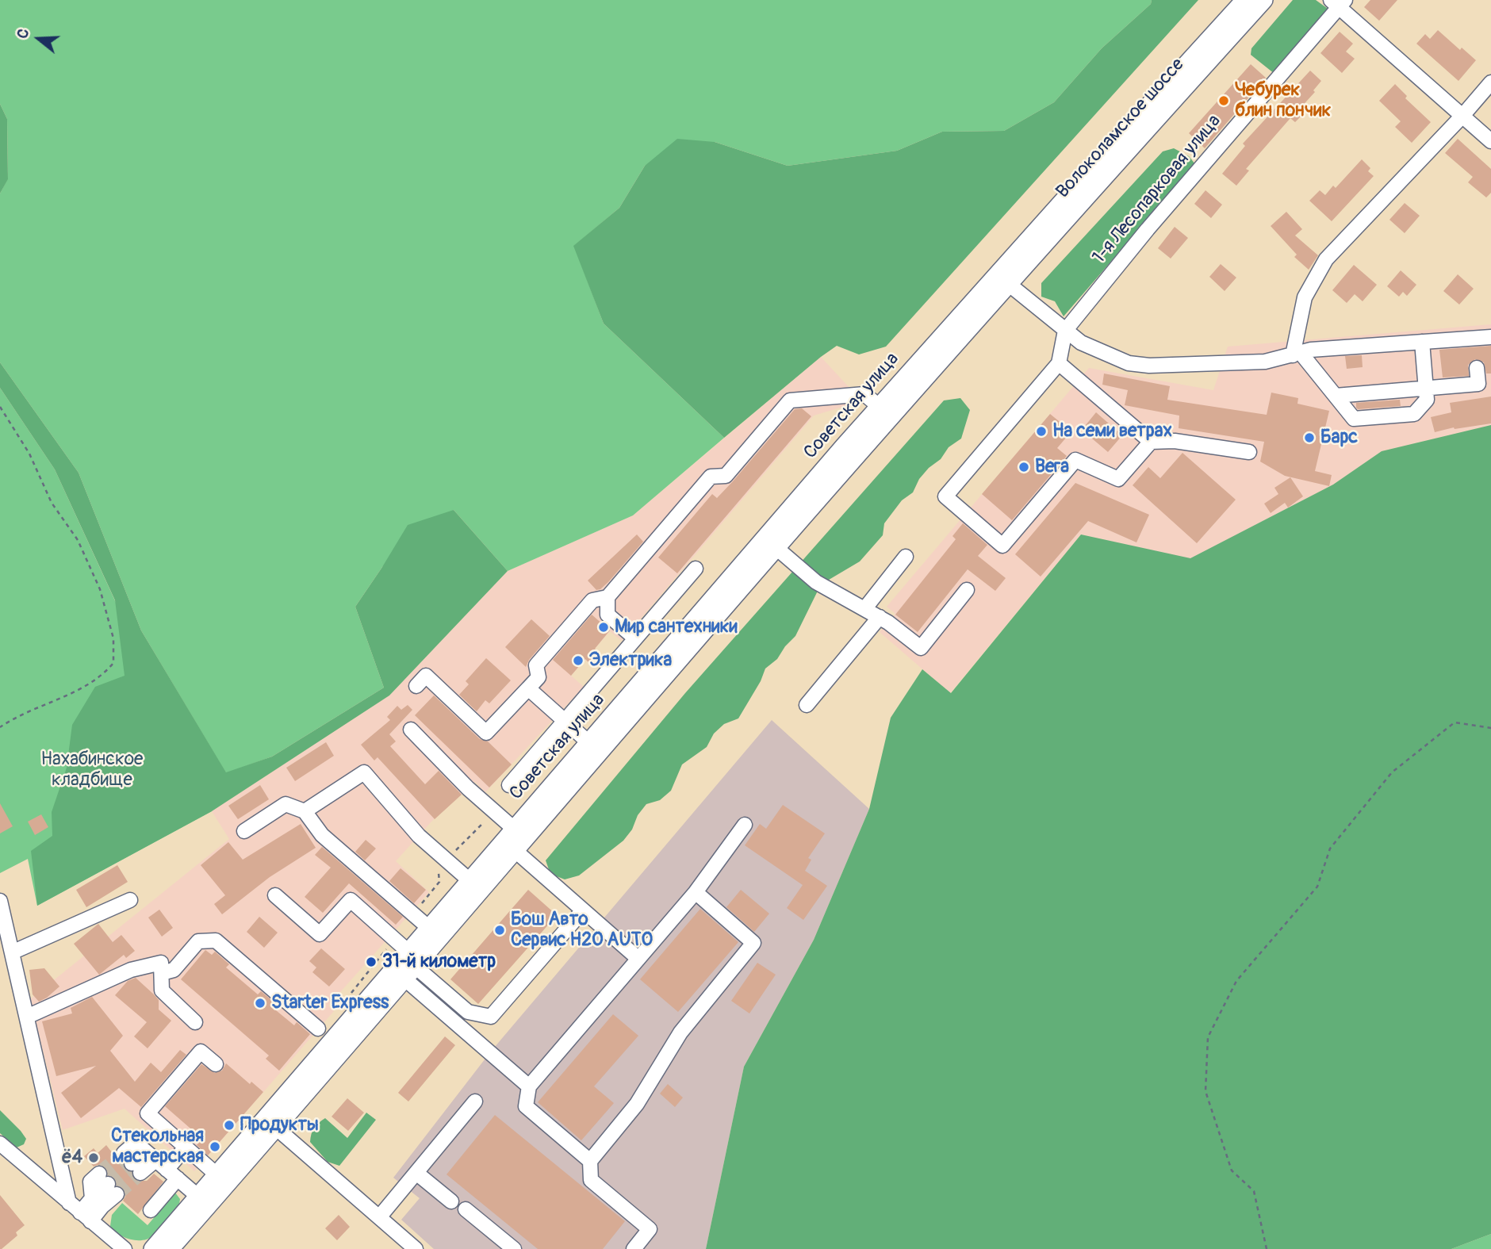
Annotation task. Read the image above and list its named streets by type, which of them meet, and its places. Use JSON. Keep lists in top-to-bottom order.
{
  "streets": {
    "main road": ["Волоколамское шоссе", "Советская улица"],
    "street": ["1-я Лесопарковая улица"]
  },
  "crossings": [
    ["Волоколамское шоссе", "Советская улица"]
  ],
  "parks": ["Нахабинское кладбище"],
  "places": [
    "Чебурек блин пончик",
    "На семи ветрах",
    "Барс",
    "Вега",
    "Мир сантехники",
    "Электрика",
    "Бош Авто Сервис H2O AUTO",
    "31-й километр",
    "Starter Express",
    "Продукты",
    "Стекольная мастерская",
    "ё4"
  ],
  "north": "left"
}
